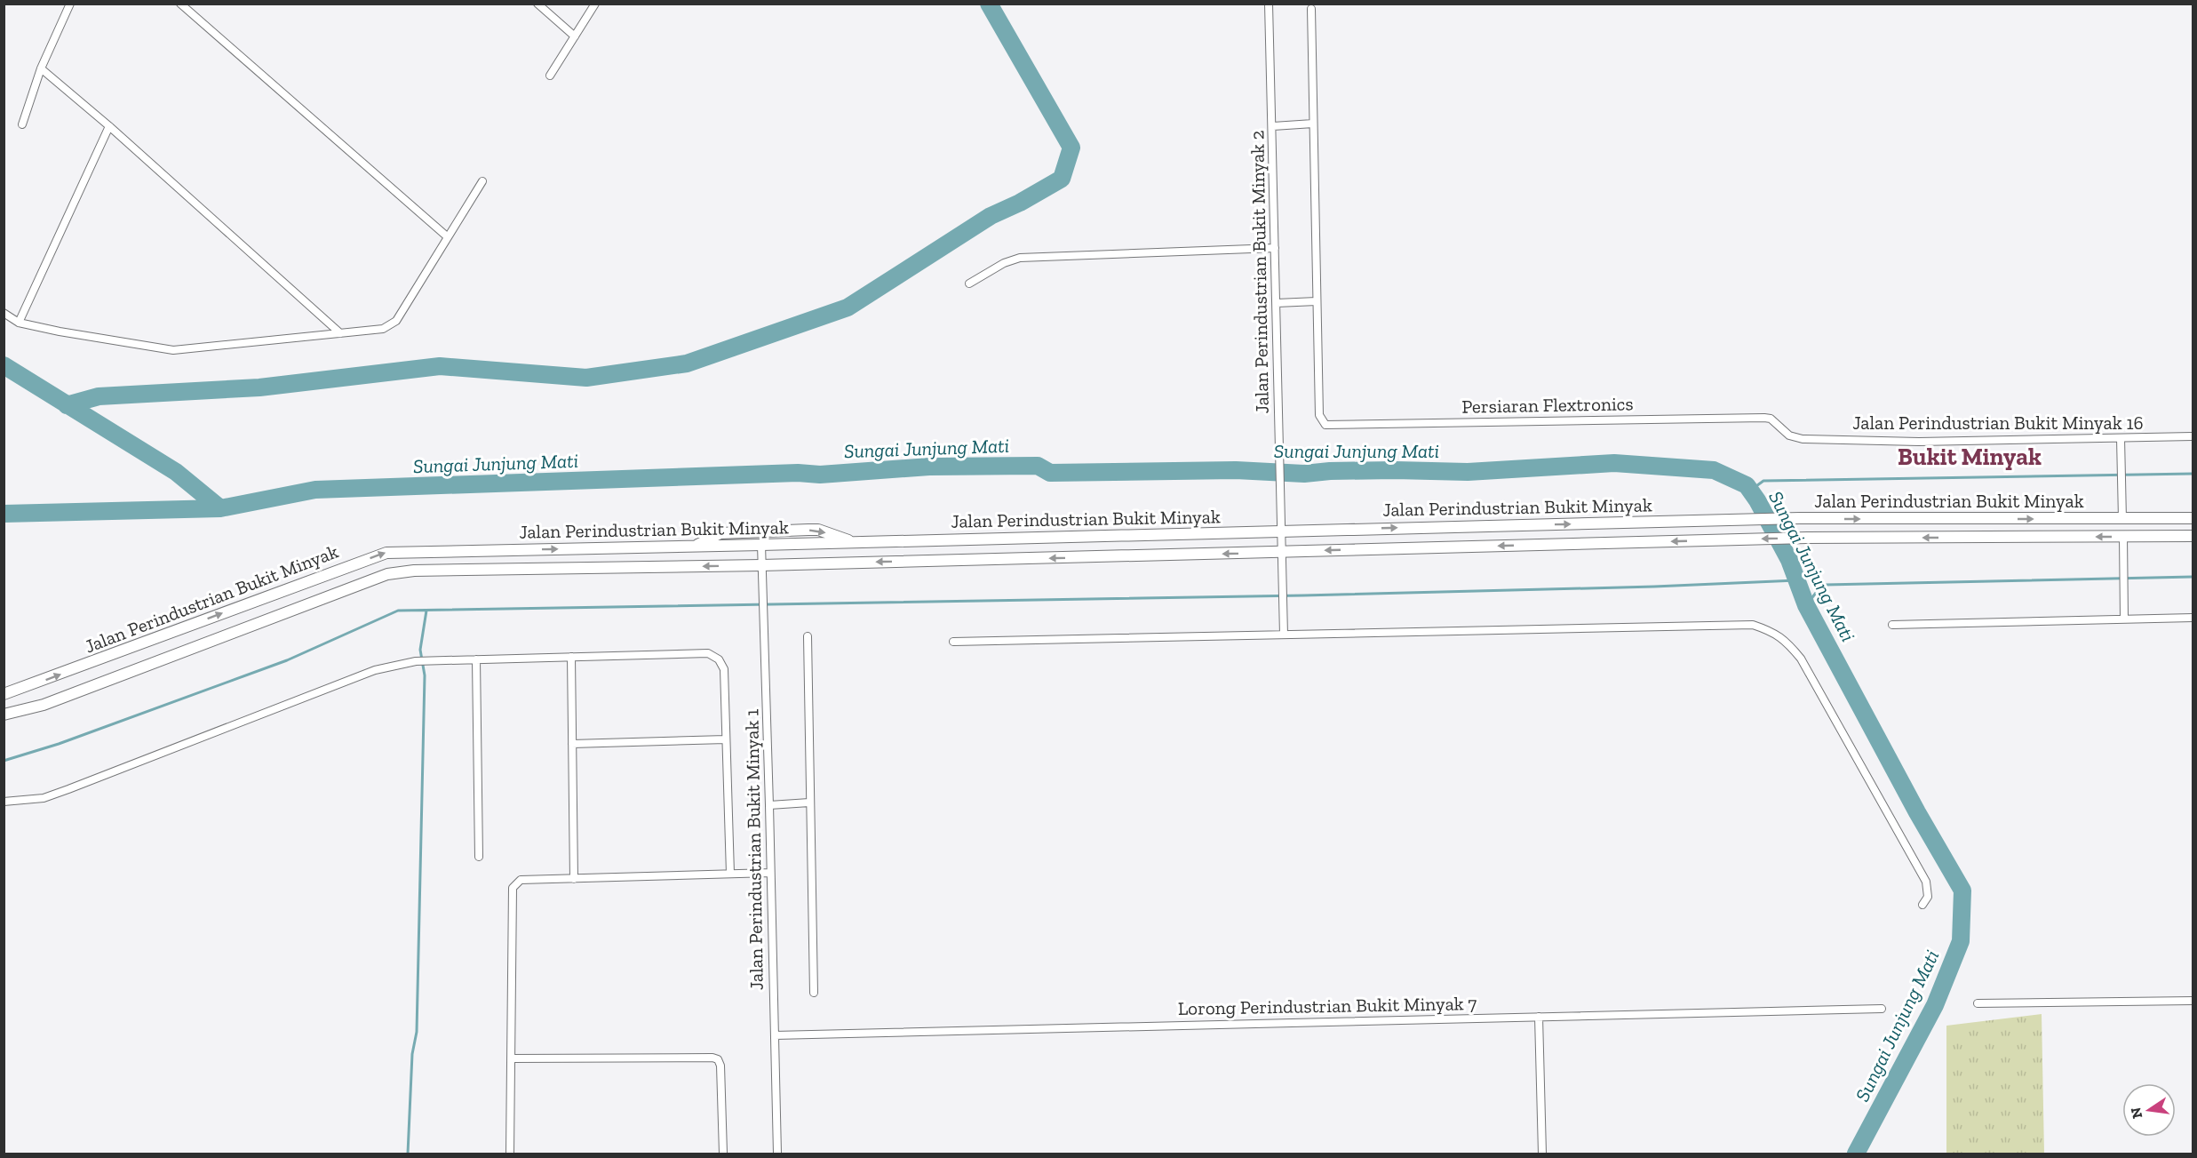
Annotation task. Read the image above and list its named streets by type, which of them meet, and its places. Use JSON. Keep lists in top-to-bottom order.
{
  "streets": {
    "main road": ["Jalan Perindustrian Bukit Minyak"],
    "street": [
      "Jalan Perindustrian Bukit Minyak 2",
      "Persiaran Flextronics",
      "Jalan Perindustrian Bukit Minyak 16",
      "Jalan Perindustrian Bukit Minyak 1",
      "Lorong Perindustrian Bukit Minyak 7"
    ]
  },
  "crossings": [
    ["Jalan Perindustrian Bukit Minyak 2", "Jalan Perindustrian Bukit Minyak"],
    ["Persiaran Flextronics", "Jalan Perindustrian Bukit Minyak 16"],
    ["Jalan Perindustrian Bukit Minyak", "Jalan Perindustrian Bukit Minyak 1"],
    ["Jalan Perindustrian Bukit Minyak 1", "Lorong Perindustrian Bukit Minyak 7"]
  ],
  "districts": ["Bukit Minyak"],
  "water": ["Sungai Junjung Mati"],
  "north": "left"
}
